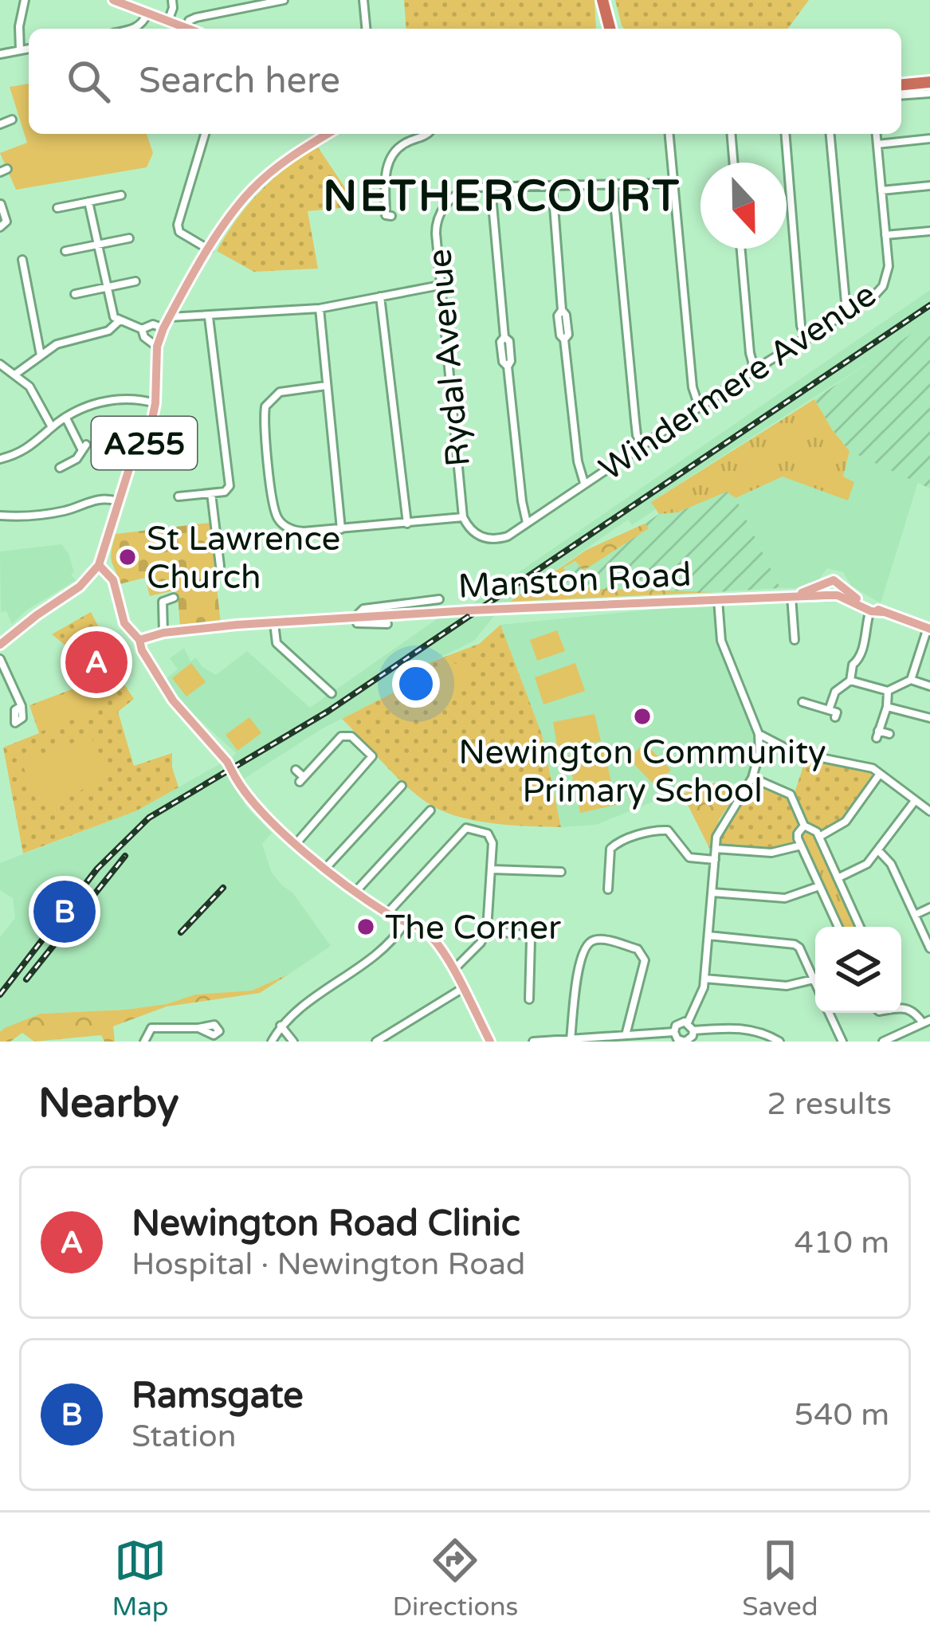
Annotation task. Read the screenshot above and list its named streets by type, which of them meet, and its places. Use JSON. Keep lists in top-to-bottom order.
{
  "streets": {
    "main road": ["A255", "Manston Road"],
    "street": ["Rydal Avenue", "Windermere Avenue"]
  },
  "crossings": [
    ["Rydal Avenue", "Windermere Avenue"]
  ],
  "districts": ["NETHERCOURT"],
  "places": ["St Lawrence Church", "Newington Community Primary School", "The Corner"],
  "north": "bottom",
  "page": {
    "search": "Search here",
    "pins": ["A", "B"],
    "heading": ["Nearby", "2 results"],
    "list": [
      {
        "mark": "A",
        "name": "Newington Road Clinic",
        "note": "Hospital · Newington Road",
        "value": "410 m"
      },
      {
        "mark": "B",
        "name": "Ramsgate",
        "note": "Station",
        "value": "540 m"
      }
    ],
    "nav": ["Map", "Directions", "Saved"]
  }
}
